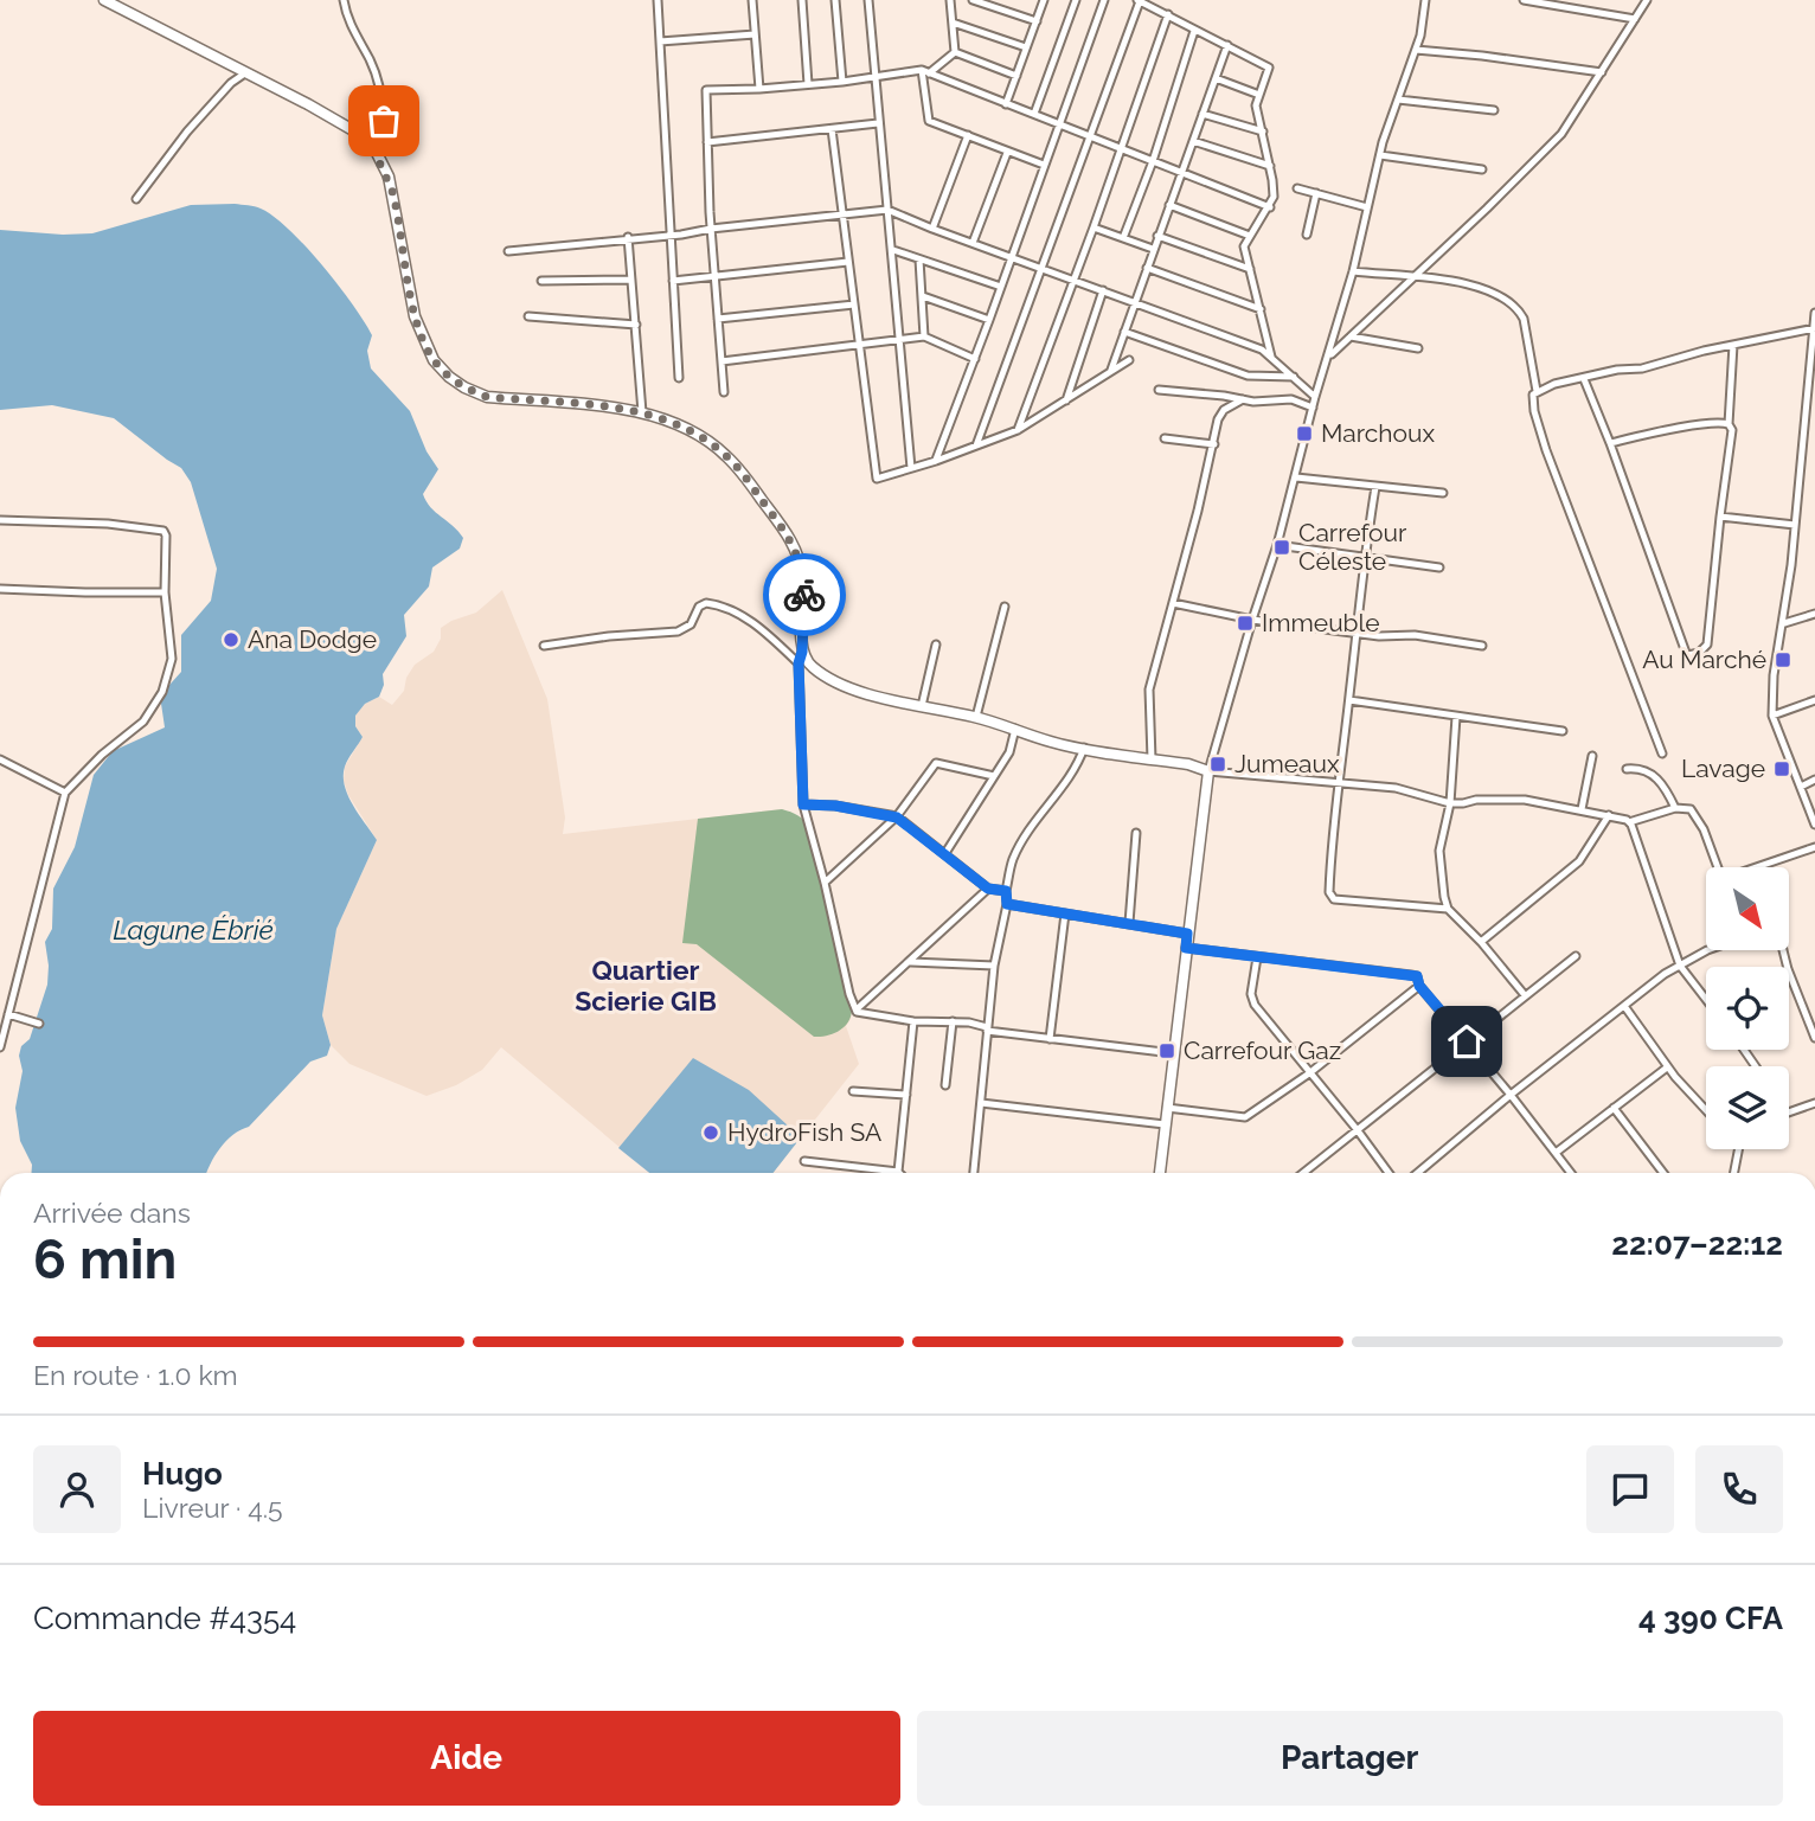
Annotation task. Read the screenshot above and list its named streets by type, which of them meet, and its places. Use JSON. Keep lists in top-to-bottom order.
{
  "districts": ["Quartier Scierie GIB"],
  "water": ["Lagune Ébrié"],
  "places": {
    "transit": [
      "Marchoux",
      "Carrefour Céleste",
      "Immeuble",
      "Au Marché",
      "Jumeaux",
      "Lavage",
      "Carrefour Gaz"
    ],
    "other": ["Ana Dodge", "HydroFish SA"]
  },
  "north": "bottom right",
  "page": {
    "heading": ["6 min", "Arrivée dans", "22:07–22:12"],
    "panel": [
      "Hugo",
      "Livreur · 4.5",
      "Commande #4354",
      "4 390 CFA"
    ],
    "bar": "En route · 1.0 km",
    "buttons": ["Aide", "Partager"]
  }
}
